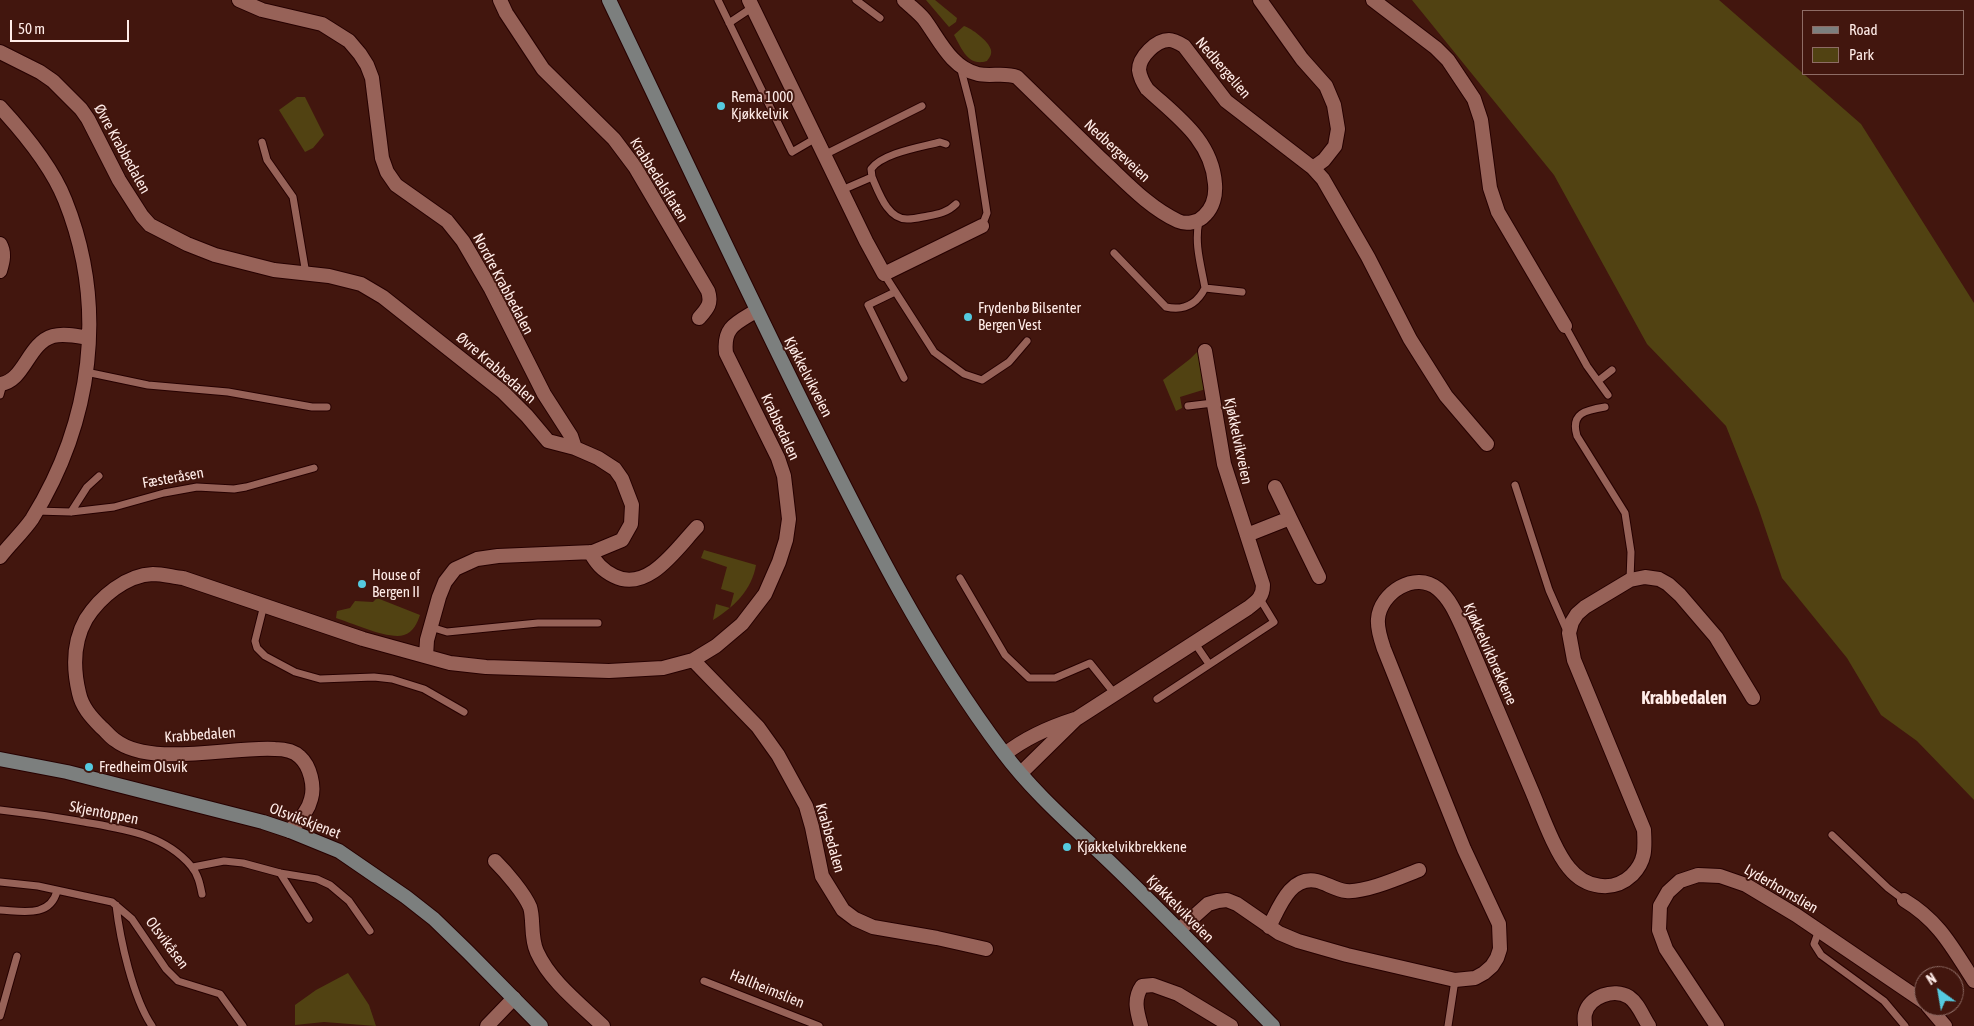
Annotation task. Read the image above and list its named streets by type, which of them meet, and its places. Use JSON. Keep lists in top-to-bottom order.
{
  "streets": {
    "main road": ["Kjøkkelvikveien", "Olsvikskjenet"],
    "street": [
      "Nedbergelien",
      "Øvre Krabbedalen",
      "Nedbergeveien",
      "Krabbedalsflaten",
      "Nordre Krabbedalen",
      "Krabbedalen",
      "Kjøkkelvikbrekkene",
      "Lyderhornslien"
    ],
    "lane": [
      "Fæsteråsen",
      "Skjentoppen",
      "Olsvikåsen",
      "Hallheimslien"
    ]
  },
  "crossings": [
    ["Nedbergelien", "Nedbergeveien"],
    ["Øvre Krabbedalen", "Nordre Krabbedalen"],
    ["Øvre Krabbedalen", "Krabbedalen"],
    ["Kjøkkelvikveien", "Krabbedalen"],
    ["Kjøkkelvikveien", "Kjøkkelvikbrekkene"],
    ["Krabbedalen", "Olsvikskjenet"]
  ],
  "districts": ["Krabbedalen"],
  "places": [
    "Rema 1000 Kjøkkelvik",
    "Frydenbø Bilsenter Bergen Vest",
    "House of Bergen II",
    "Fredheim Olsvik",
    "Kjøkkelvikbrekkene"
  ],
  "legend": ["Road", "Park"],
  "scale_bar": "50 m",
  "north": "top left"
}
